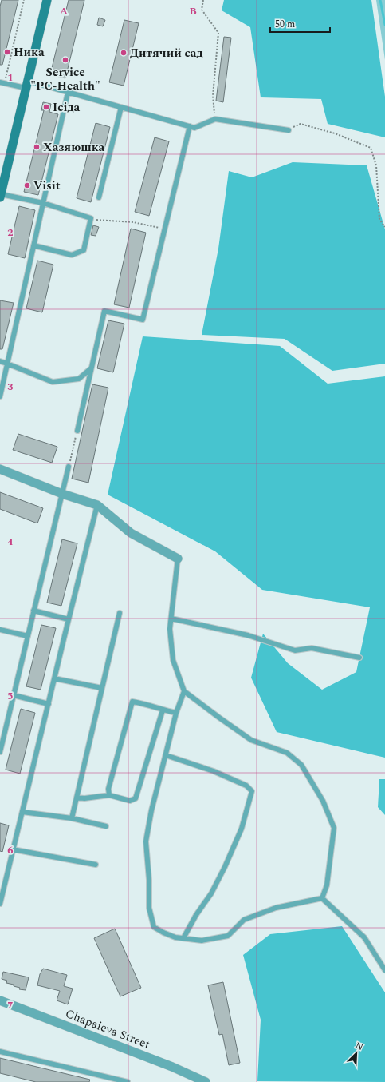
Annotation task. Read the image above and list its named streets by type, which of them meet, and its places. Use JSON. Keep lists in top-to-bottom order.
{
  "streets": {
    "street": ["Chapaieva Street"]
  },
  "places": [
    "Ника",
    "Дитячий сад",
    "Service \"PC-Health\"",
    "Ісіда",
    "Хазяюшка",
    "Visit"
  ],
  "scale_bar": "50 m",
  "north": "top right",
  "grid": {
    "columns": ["A", "B"],
    "rows": [
      "1",
      "2",
      "3",
      "4",
      "5",
      "6",
      "7"
    ]
  }
}
